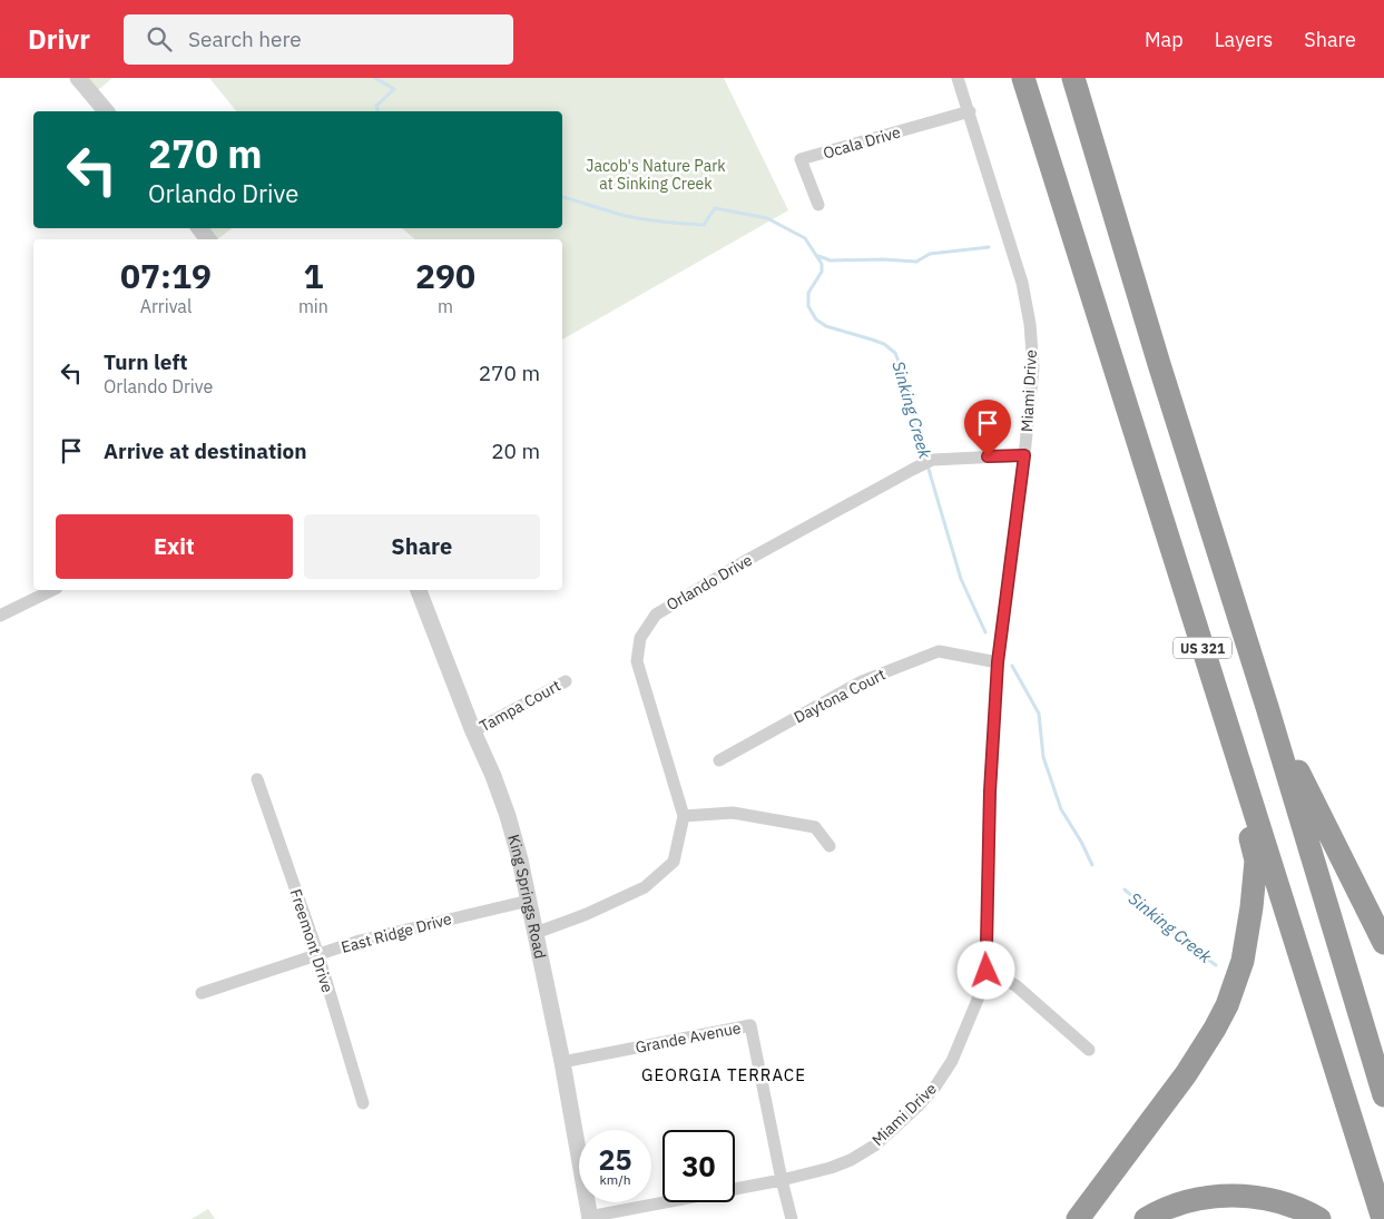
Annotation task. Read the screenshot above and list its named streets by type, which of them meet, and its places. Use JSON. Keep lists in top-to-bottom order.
{
  "streets": {
    "highway": ["US 321"],
    "street": [
      "Ocala Drive",
      "Miami Drive",
      "Orlando Drive",
      "Daytona Court",
      "Tampa Court",
      "King Springs Road",
      "East Ridge Drive",
      "Freemont Drive",
      "Grande Avenue"
    ]
  },
  "crossings": [
    ["Ocala Drive", "Miami Drive"],
    ["Miami Drive", "Orlando Drive"],
    ["Miami Drive", "Daytona Court"],
    ["Miami Drive", "King Springs Road"],
    ["Miami Drive", "Grande Avenue"],
    ["Orlando Drive", "King Springs Road"],
    ["Tampa Court", "King Springs Road"],
    ["King Springs Road", "East Ridge Drive"],
    ["King Springs Road", "Grande Avenue"],
    ["East Ridge Drive", "Freemont Drive"]
  ],
  "districts": ["GEORGIA TERRACE"],
  "water": ["Sinking Creek"],
  "parks": ["Jacob's Nature Park at Sinking Creek"],
  "page": {
    "header": "Drivr",
    "search": "Search here",
    "nav": ["Map", "Layers", "Share"],
    "turn": ["270 m", "Orlando Drive"],
    "eta": [
      "07:19",
      "Arrival",
      "1",
      "min",
      "290",
      "m"
    ],
    "list": [
      {
        "name": "Turn left",
        "note": "Orlando Drive",
        "value": "270 m"
      },
      {
        "name": "Arrive at destination",
        "value": "20 m"
      }
    ],
    "buttons": ["Exit", "Share"],
    "speed": "25 km/h",
    "limit": "30"
  }
}
